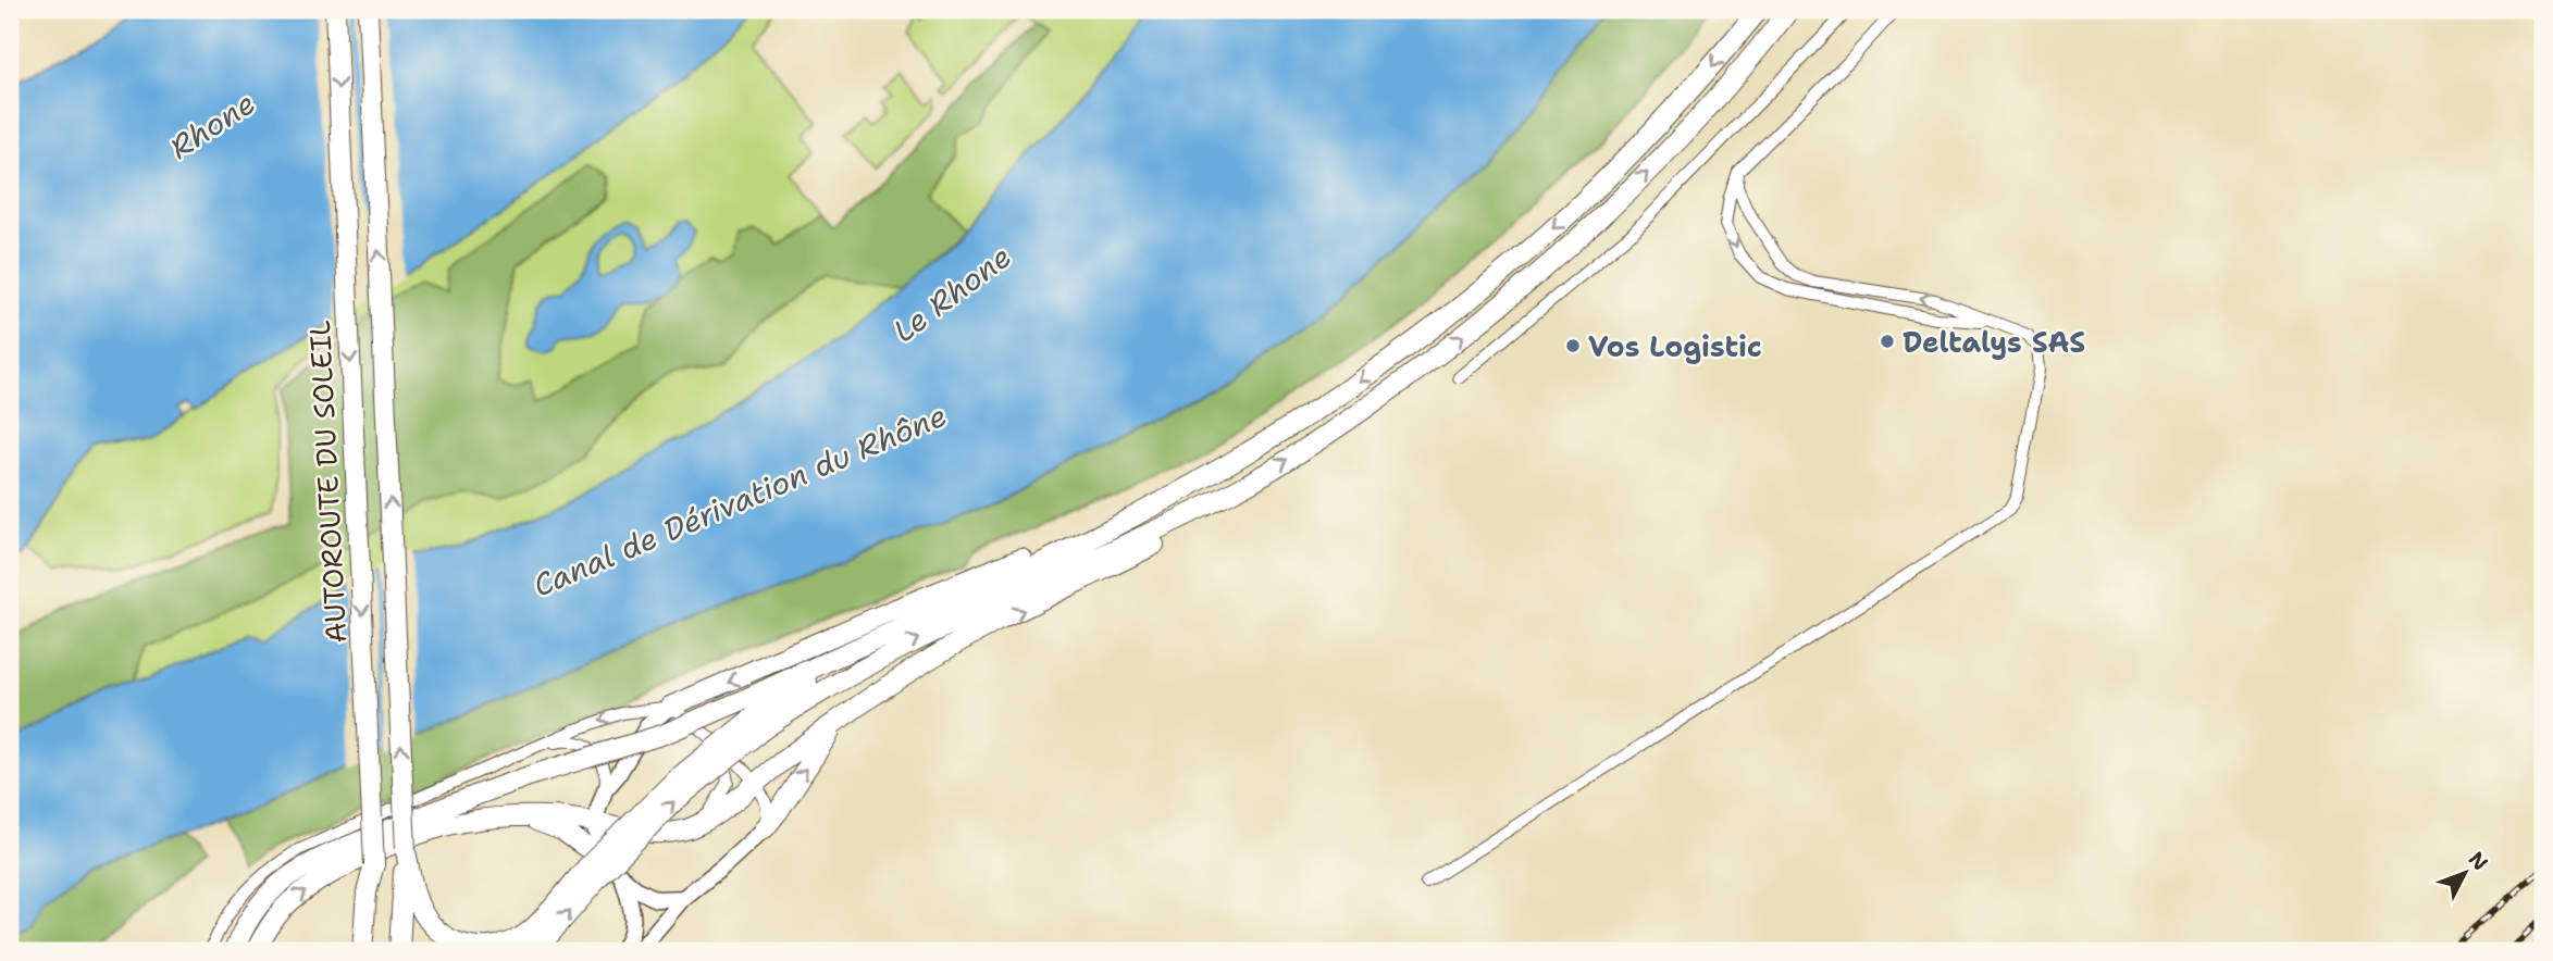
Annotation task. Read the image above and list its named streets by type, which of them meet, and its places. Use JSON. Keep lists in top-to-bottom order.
{
  "streets": {
    "highway": ["AUTOROUTE DU SOLEIL"]
  },
  "water": ["Rhone", "Le Rhone", "Canal de Dérivation du Rhône"],
  "places": ["Deltalys SAS", "Vos Logistic"],
  "north": "top right"
}
